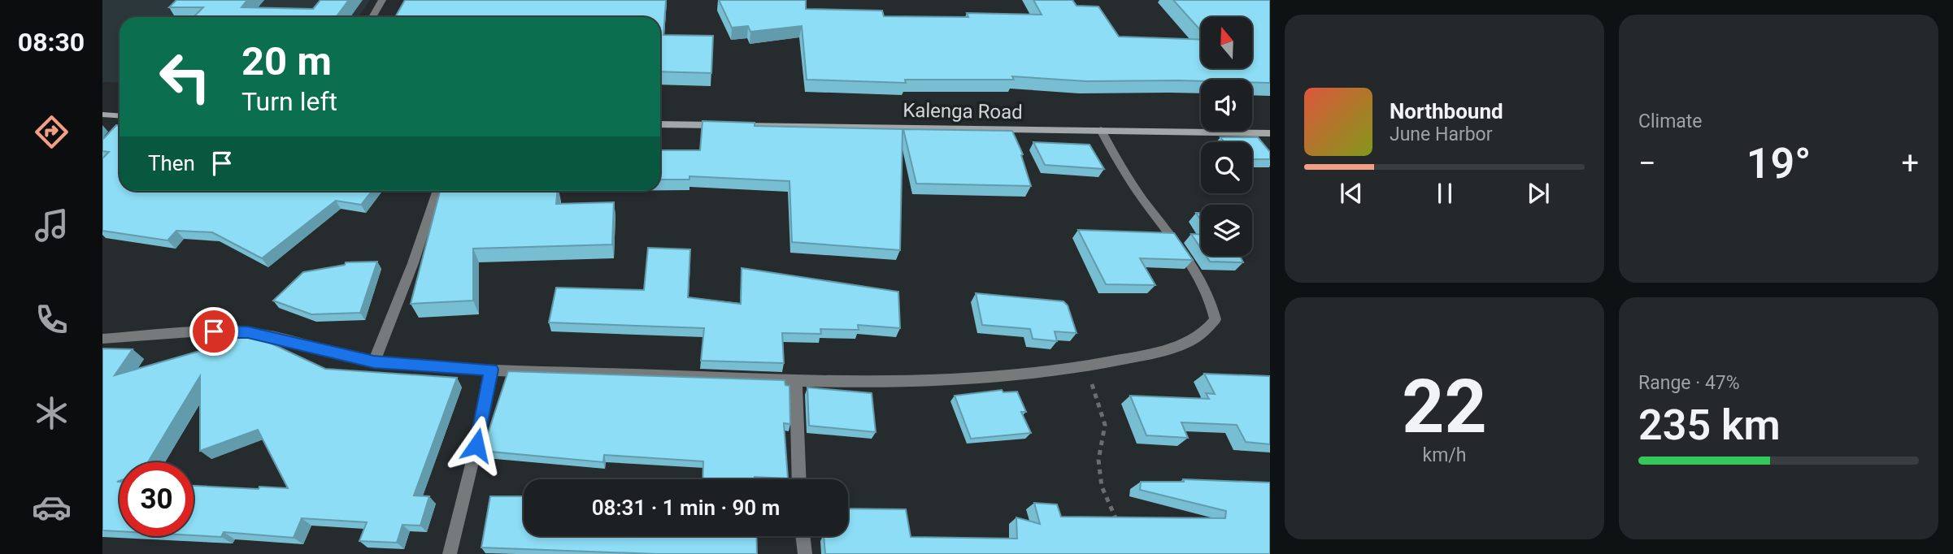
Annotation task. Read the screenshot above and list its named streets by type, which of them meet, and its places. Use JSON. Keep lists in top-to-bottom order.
{
  "streets": {
    "main road": ["Kalenga Road"]
  },
  "north": "top",
  "page": {
    "tabs": "08:30",
    "tile": [
      "Climate",
      ["22", "km/h"],
      ["Range · 47%", "235 km"]
    ],
    "turn": ["20 m", "Turn left"],
    "song": ["Northbound", "June Harbor"],
    "then": "Then",
    "heat": ["−", "19°", "+"],
    "limit": "30",
    "trip": "08:31 · 1 min · 90 m"
  }
}
